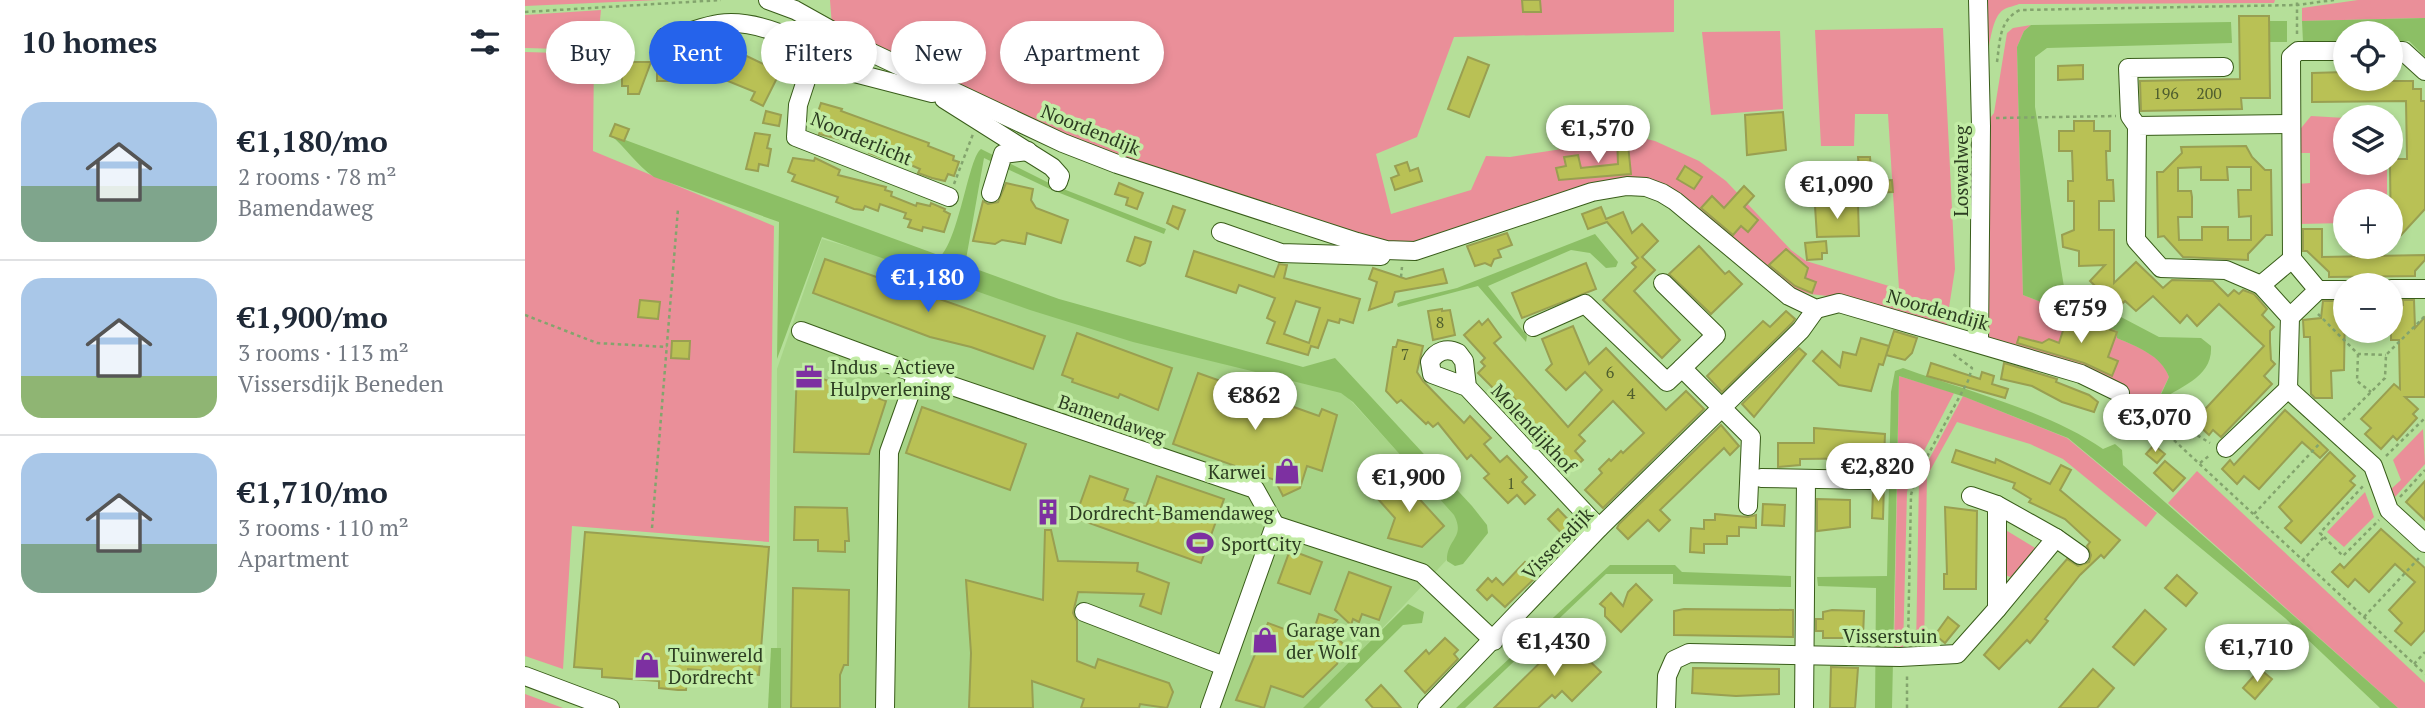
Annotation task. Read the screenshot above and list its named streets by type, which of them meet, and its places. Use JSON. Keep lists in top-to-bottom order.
{
  "streets": {
    "street": [
      "Noordendijk",
      "Noorderlicht",
      "Loswalweg",
      "Bamendaweg",
      "Molendijkhof",
      "Vissersdijk",
      "Visserstuin"
    ]
  },
  "crossings": [
    ["Noordendijk", "Loswalweg"],
    ["Noordendijk", "Vissersdijk"],
    ["Molendijkhof", "Vissersdijk"]
  ],
  "places": {
    "office": ["Indus - Actieve Hulpverlening"],
    "shop": ["Karwei", "Garage van der Wolf", "Tuinwereld Dordrecht"],
    "building": ["Dordrecht-Bamendaweg"],
    "sports": ["SportCity"]
  },
  "house_numbers": [
    "196",
    "200",
    "8",
    "7",
    "6",
    "4",
    "1"
  ],
  "page": {
    "heading": "10 homes",
    "map_buttons": ["+", "−"],
    "chip": [
      "Buy",
      "Rent",
      "Filters",
      "New",
      "Apartment"
    ],
    "list": [
      {
        "name": "€1,180/mo",
        "note": "2 rooms · 78 m² · Bamendaweg"
      },
      {
        "name": "€1,900/mo",
        "note": "3 rooms · 113 m² · Vissersdijk Beneden"
      },
      {
        "name": "€1,710/mo",
        "note": "3 rooms · 110 m² · Apartment"
      }
    ],
    "price": [
      "€1,570",
      "€1,090",
      "€1,180",
      "€759",
      "€862",
      "€3,070",
      "€2,820",
      "€1,900",
      "€1,430",
      "€1,710"
    ]
  }
}
